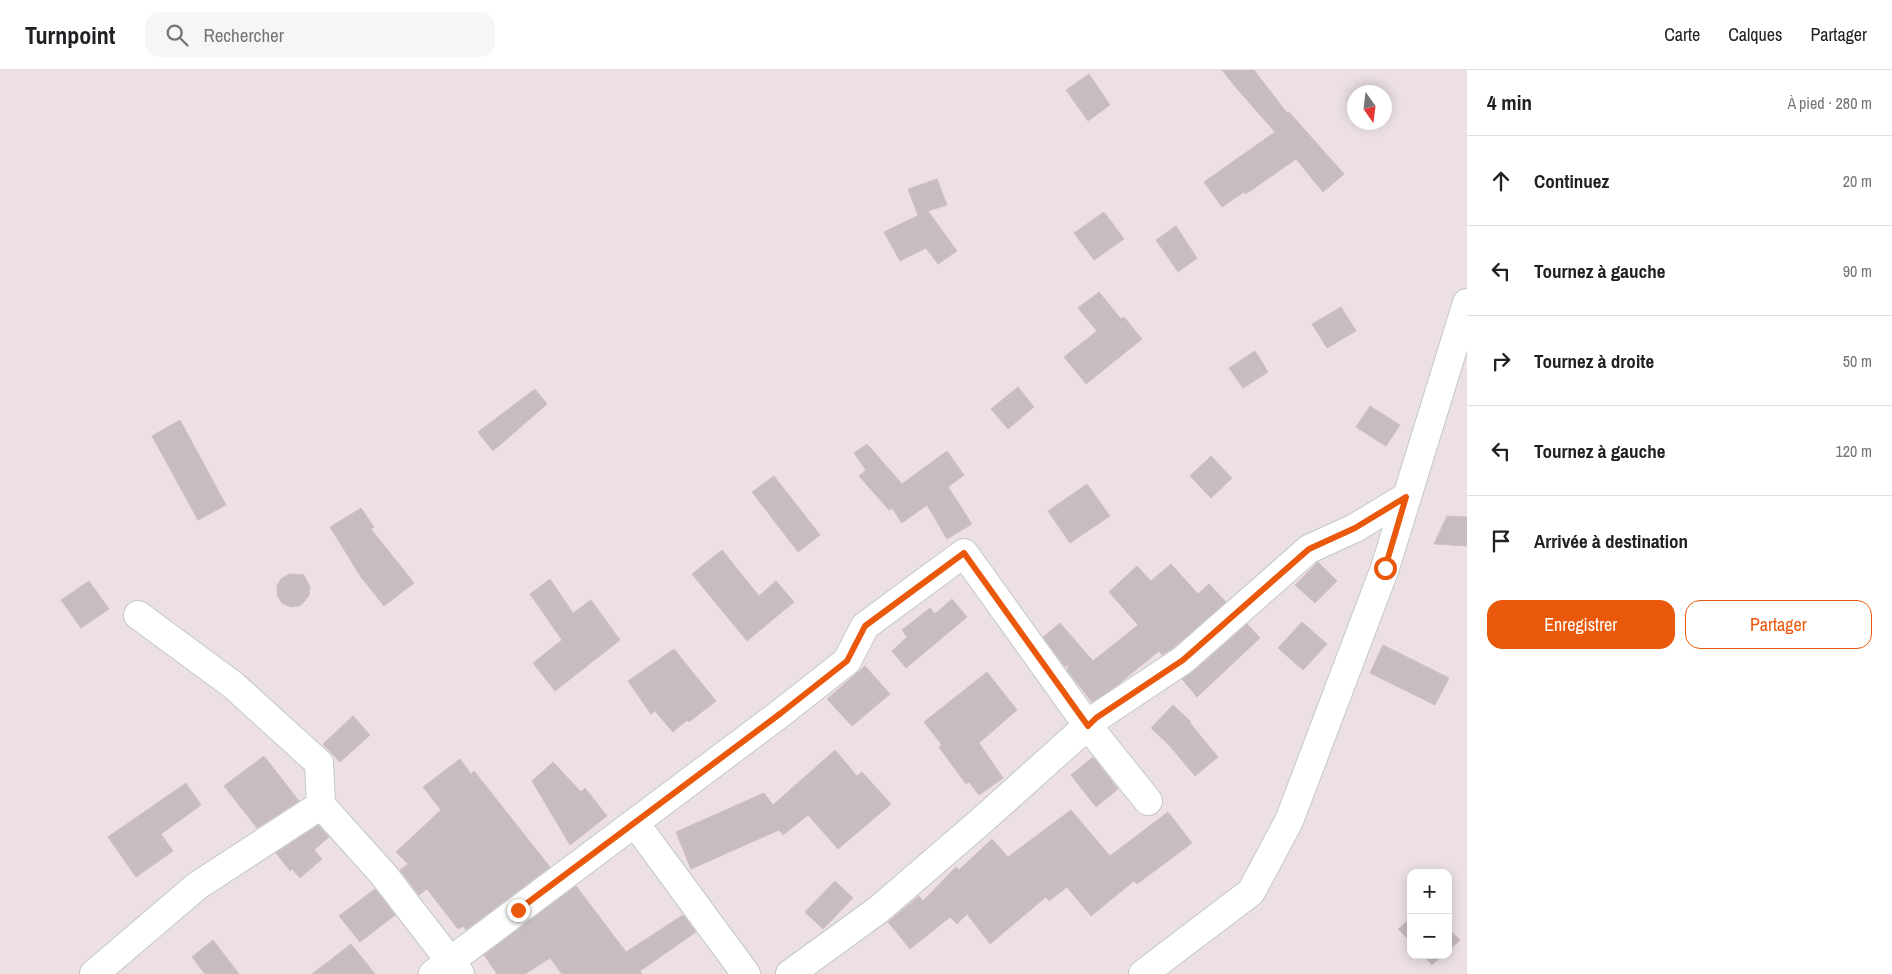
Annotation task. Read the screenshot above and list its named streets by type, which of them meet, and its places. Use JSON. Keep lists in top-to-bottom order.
{
  "north": "bottom",
  "page": {
    "header": "Turnpoint",
    "search": "Rechercher",
    "nav": ["Carte", "Calques", "Partager"],
    "heading": ["4 min", "À pied · 280 m"],
    "list": [
      ["Continuez", "20 m"],
      ["Tournez à gauche", "90 m"],
      ["Tournez à droite", "50 m"],
      ["Tournez à gauche", "120 m"],
      "Arrivée à destination"
    ],
    "buttons": ["Enregistrer", "Partager"],
    "map_buttons": ["+", "−"]
  }
}
